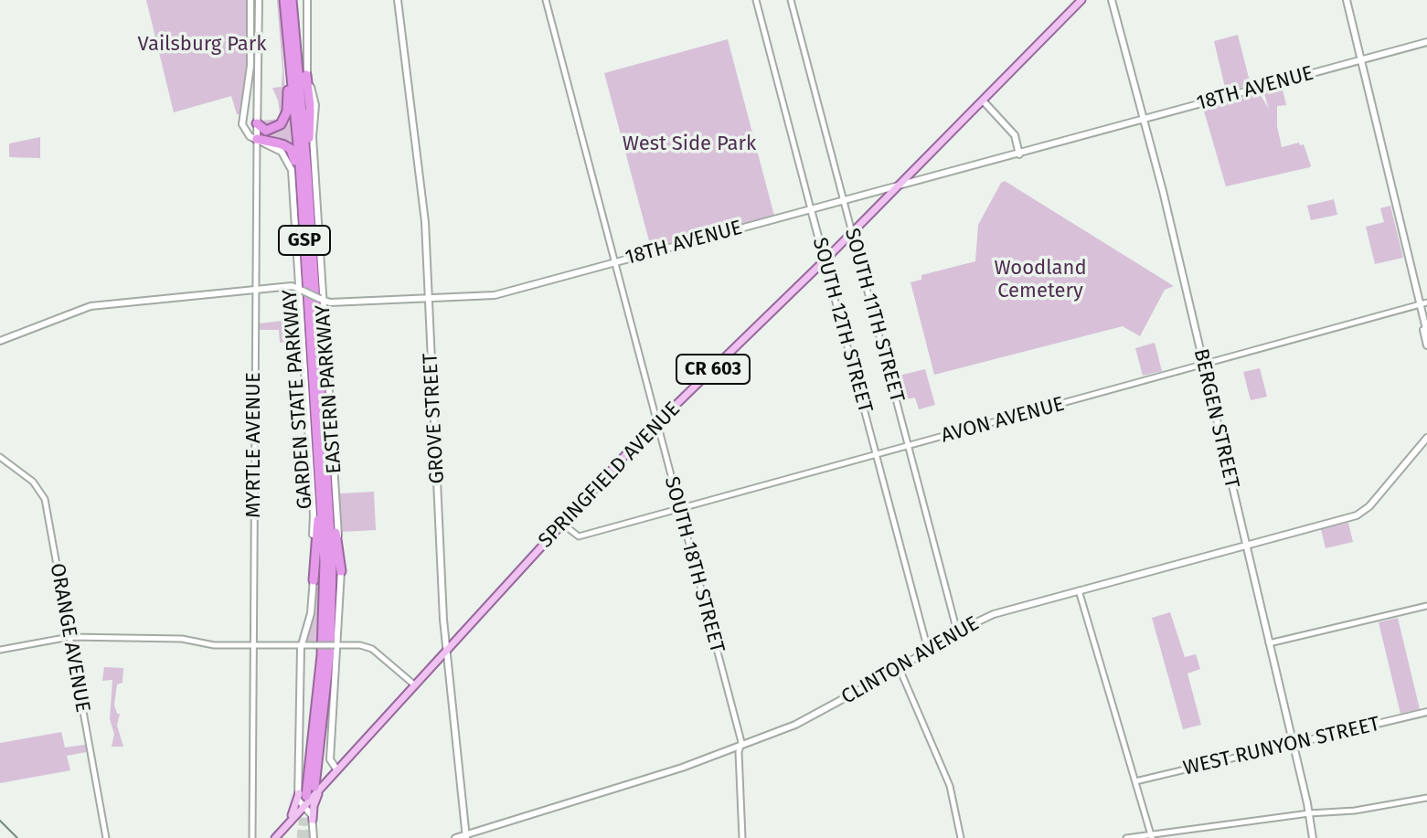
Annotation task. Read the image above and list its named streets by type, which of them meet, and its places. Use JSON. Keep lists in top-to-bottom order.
{
  "streets": {
    "highway": ["GSP", "GARDEN STATE PARKWAY"],
    "main road": [
      "18TH AVENUE",
      "SOUTH 12TH STREET",
      "CR 603",
      "EASTERN PARKWAY",
      "GROVE STREET",
      "BERGEN STREET",
      "MYRTLE AVENUE",
      "SPRINGFIELD AVENUE",
      "CLINTON AVENUE",
      "WEST RUNYON STREET"
    ],
    "street": [
      "SOUTH 11TH STREET",
      "AVON AVENUE",
      "SOUTH 18TH STREET",
      "ORANGE AVENUE"
    ]
  },
  "crossings": [
    ["18TH AVENUE", "SOUTH 11TH STREET"],
    ["18TH AVENUE", "SOUTH 12TH STREET"],
    ["18TH AVENUE", "EASTERN PARKWAY"],
    ["18TH AVENUE", "GROVE STREET"],
    ["18TH AVENUE", "BERGEN STREET"],
    ["18TH AVENUE", "MYRTLE AVENUE"],
    ["18TH AVENUE", "SPRINGFIELD AVENUE"],
    ["18TH AVENUE", "SOUTH 18TH STREET"],
    ["SOUTH 11TH STREET", "AVON AVENUE"],
    ["SOUTH 11TH STREET", "SPRINGFIELD AVENUE"],
    ["SOUTH 11TH STREET", "CLINTON AVENUE"],
    ["SOUTH 12TH STREET", "AVON AVENUE"],
    ["SOUTH 12TH STREET", "SPRINGFIELD AVENUE"],
    ["SOUTH 12TH STREET", "CLINTON AVENUE"],
    ["EASTERN PARKWAY", "SPRINGFIELD AVENUE"],
    ["GARDEN STATE PARKWAY", "SPRINGFIELD AVENUE"],
    ["GROVE STREET", "SPRINGFIELD AVENUE"],
    ["GROVE STREET", "CLINTON AVENUE"],
    ["BERGEN STREET", "AVON AVENUE"],
    ["BERGEN STREET", "CLINTON AVENUE"],
    ["BERGEN STREET", "WEST RUNYON STREET"],
    ["AVON AVENUE", "SPRINGFIELD AVENUE"],
    ["AVON AVENUE", "SOUTH 18TH STREET"],
    ["SPRINGFIELD AVENUE", "SOUTH 18TH STREET"],
    ["SOUTH 18TH STREET", "CLINTON AVENUE"]
  ],
  "parks": ["Vailsburg Park", "West Side Park", "Woodland Cemetery"]
}
